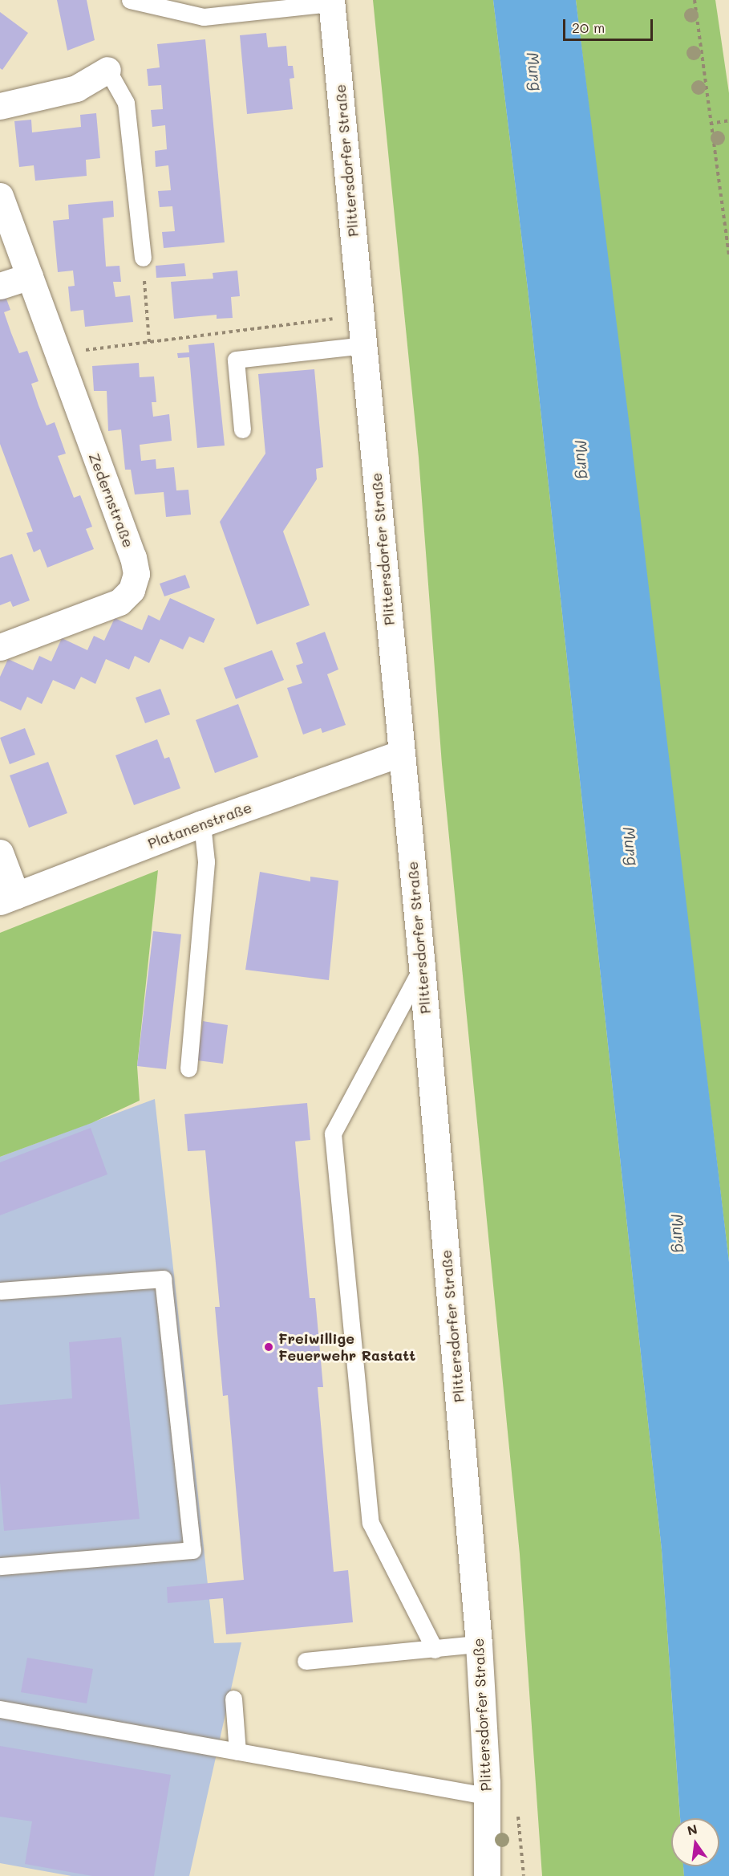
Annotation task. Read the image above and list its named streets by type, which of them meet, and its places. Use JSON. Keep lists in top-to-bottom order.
{
  "streets": {
    "street": ["Plittersdorfer Straße", "Zedernstraße", "Platanenstraße"]
  },
  "crossings": [
    ["Plittersdorfer Straße", "Platanenstraße"]
  ],
  "water": ["Murg"],
  "places": ["Freiwillige Feuerwehr Rastatt"],
  "scale_bar": "20 m",
  "north": "top"
}
